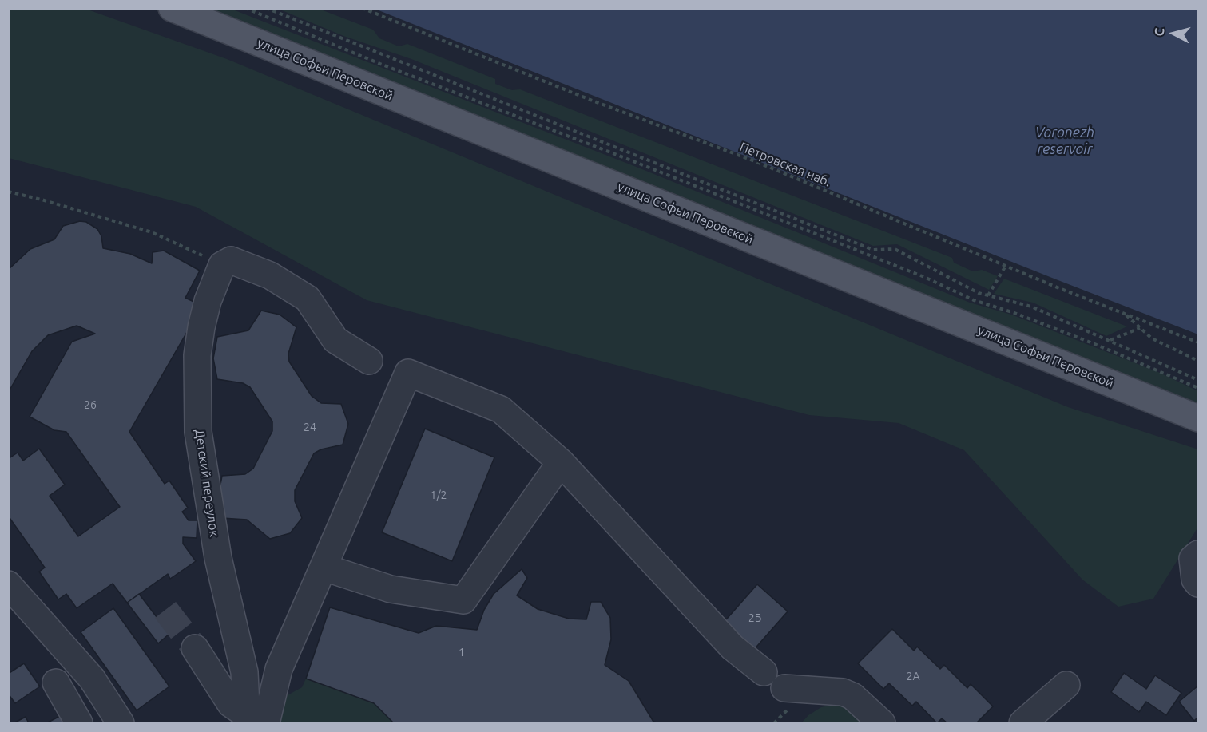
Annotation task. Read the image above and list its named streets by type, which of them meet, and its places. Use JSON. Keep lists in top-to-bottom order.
{
  "streets": {
    "main road": ["улица Софьи Перовской"],
    "street": ["Детский переулок"],
    "path": ["Петровская наб."]
  },
  "water": ["Voronezh reservoir"],
  "house_numbers": [
    "26",
    "24",
    "1/2",
    "2Б",
    "1",
    "2А"
  ],
  "north": "left"
}
